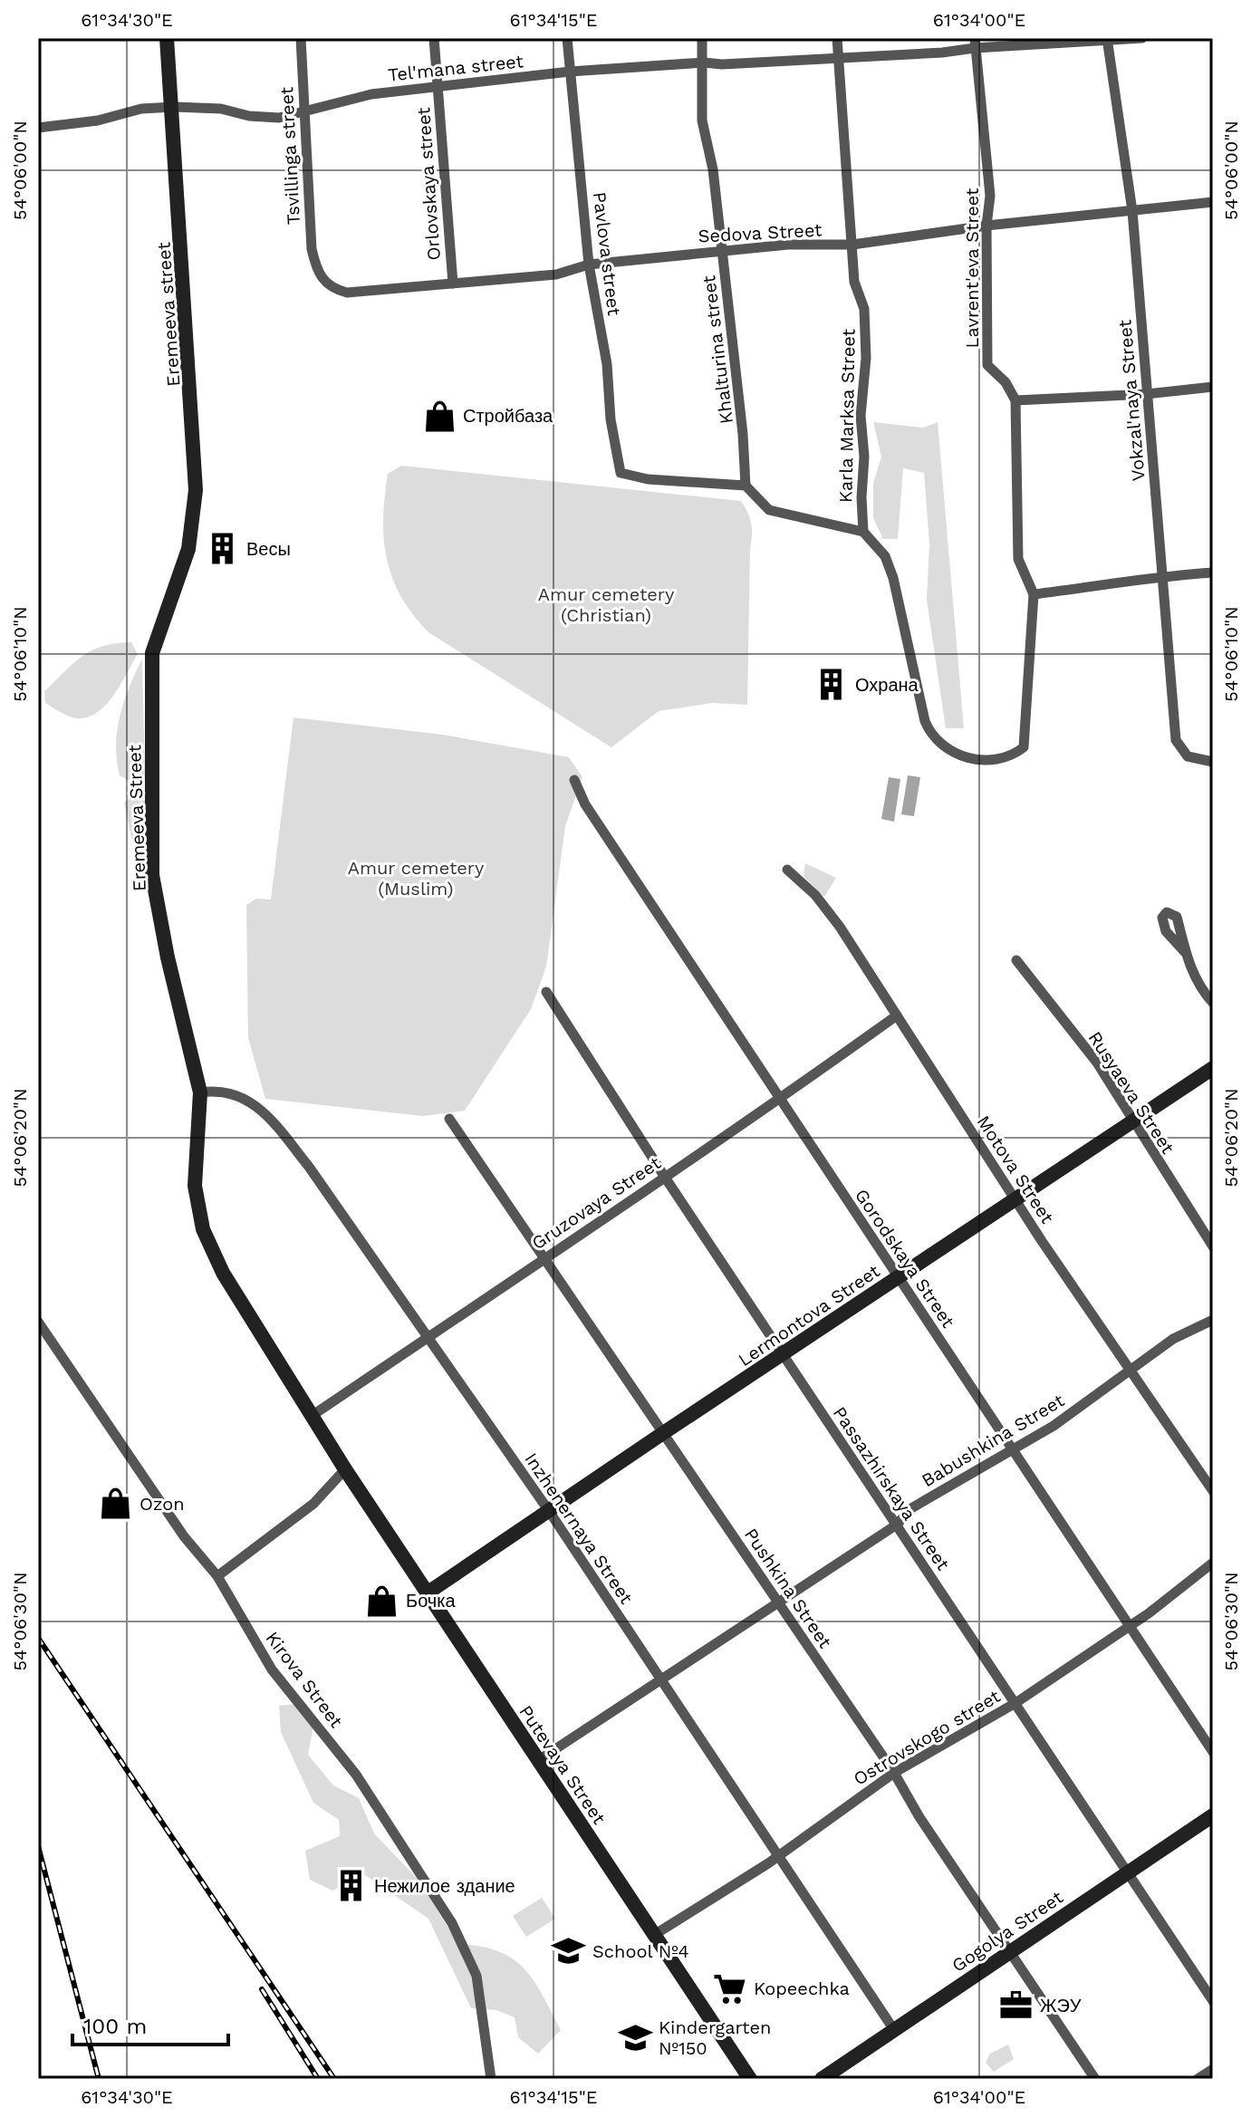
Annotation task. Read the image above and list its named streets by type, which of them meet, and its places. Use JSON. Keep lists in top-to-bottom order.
{
  "streets": {
    "street": [
      "Tel'mana street",
      "Tsvillinga street",
      "Orlovskaya street",
      "Sedova Street",
      "Pavlova street",
      "Lavrent'eva Street",
      "Khalturina street",
      "Vokzal'naya Street",
      "Karla Marksa Street",
      "Eremeeva Street",
      "Rusyaeva Street",
      "Motova Street",
      "Gruzovaya Street",
      "Gorodskaya Street",
      "Lermontova Street",
      "Babushkina Street",
      "Passazhirskaya Street",
      "Inzhenernaya Street",
      "Pushkina Street",
      "Kirova Street",
      "Ostrovskogo street",
      "Putevaya Street",
      "Gogolya Street"
    ]
  },
  "crossings": [
    ["Tel'mana street", "Tsvillinga street"],
    ["Tel'mana street", "Orlovskaya street"],
    ["Tel'mana street", "Pavlova street"],
    ["Tel'mana street", "Lavrent'eva Street"],
    ["Tel'mana street", "Khalturina street"],
    ["Tel'mana street", "Vokzal'naya Street"],
    ["Tel'mana street", "Karla Marksa Street"],
    ["Tel'mana street", "Eremeeva Street"],
    ["Tsvillinga street", "Sedova Street"],
    ["Orlovskaya street", "Sedova Street"],
    ["Sedova Street", "Pavlova street"],
    ["Sedova Street", "Lavrent'eva Street"],
    ["Sedova Street", "Khalturina street"],
    ["Sedova Street", "Vokzal'naya Street"],
    ["Sedova Street", "Karla Marksa Street"],
    ["Pavlova street", "Khalturina street"],
    ["Eremeeva Street", "Inzhenernaya Street"],
    ["Eremeeva Street", "Putevaya Street"],
    ["Rusyaeva Street", "Lermontova Street"],
    ["Motova Street", "Gruzovaya Street"],
    ["Motova Street", "Lermontova Street"],
    ["Motova Street", "Babushkina Street"],
    ["Gruzovaya Street", "Gorodskaya Street"],
    ["Gruzovaya Street", "Passazhirskaya Street"],
    ["Gruzovaya Street", "Inzhenernaya Street"],
    ["Gruzovaya Street", "Pushkina Street"],
    ["Gruzovaya Street", "Putevaya Street"],
    ["Gorodskaya Street", "Lermontova Street"],
    ["Gorodskaya Street", "Babushkina Street"],
    ["Gorodskaya Street", "Ostrovskogo street"],
    ["Lermontova Street", "Passazhirskaya Street"],
    ["Lermontova Street", "Inzhenernaya Street"],
    ["Lermontova Street", "Pushkina Street"],
    ["Lermontova Street", "Putevaya Street"],
    ["Babushkina Street", "Passazhirskaya Street"],
    ["Babushkina Street", "Inzhenernaya Street"],
    ["Babushkina Street", "Pushkina Street"],
    ["Babushkina Street", "Putevaya Street"],
    ["Passazhirskaya Street", "Ostrovskogo street"],
    ["Passazhirskaya Street", "Gogolya Street"],
    ["Inzhenernaya Street", "Ostrovskogo street"],
    ["Inzhenernaya Street", "Putevaya Street"],
    ["Inzhenernaya Street", "Gogolya Street"],
    ["Pushkina Street", "Ostrovskogo street"],
    ["Pushkina Street", "Gogolya Street"],
    ["Ostrovskogo street", "Putevaya Street"]
  ],
  "parks": ["Amur cemetery (Christian)", "Amur cemetery (Muslim)"],
  "places": {
    "shop": ["Стройбаза", "Ozon", "Бочка"],
    "building": ["Весы", "Охрана", "Нежилое здание"],
    "school or university": ["School №4", "Kindergarten №150"],
    "supermarket": ["Kopeechka"],
    "office": ["ЖЭУ"]
  },
  "scale_bar": "100 m",
  "coordinates": [
    "61°34'30\"E",
    "61°34'15\"E",
    "61°34'00\"E",
    "54°06'00\"N",
    "54°06'10\"N",
    "54°06'20\"N",
    "54°06'30\"N"
  ]
}
